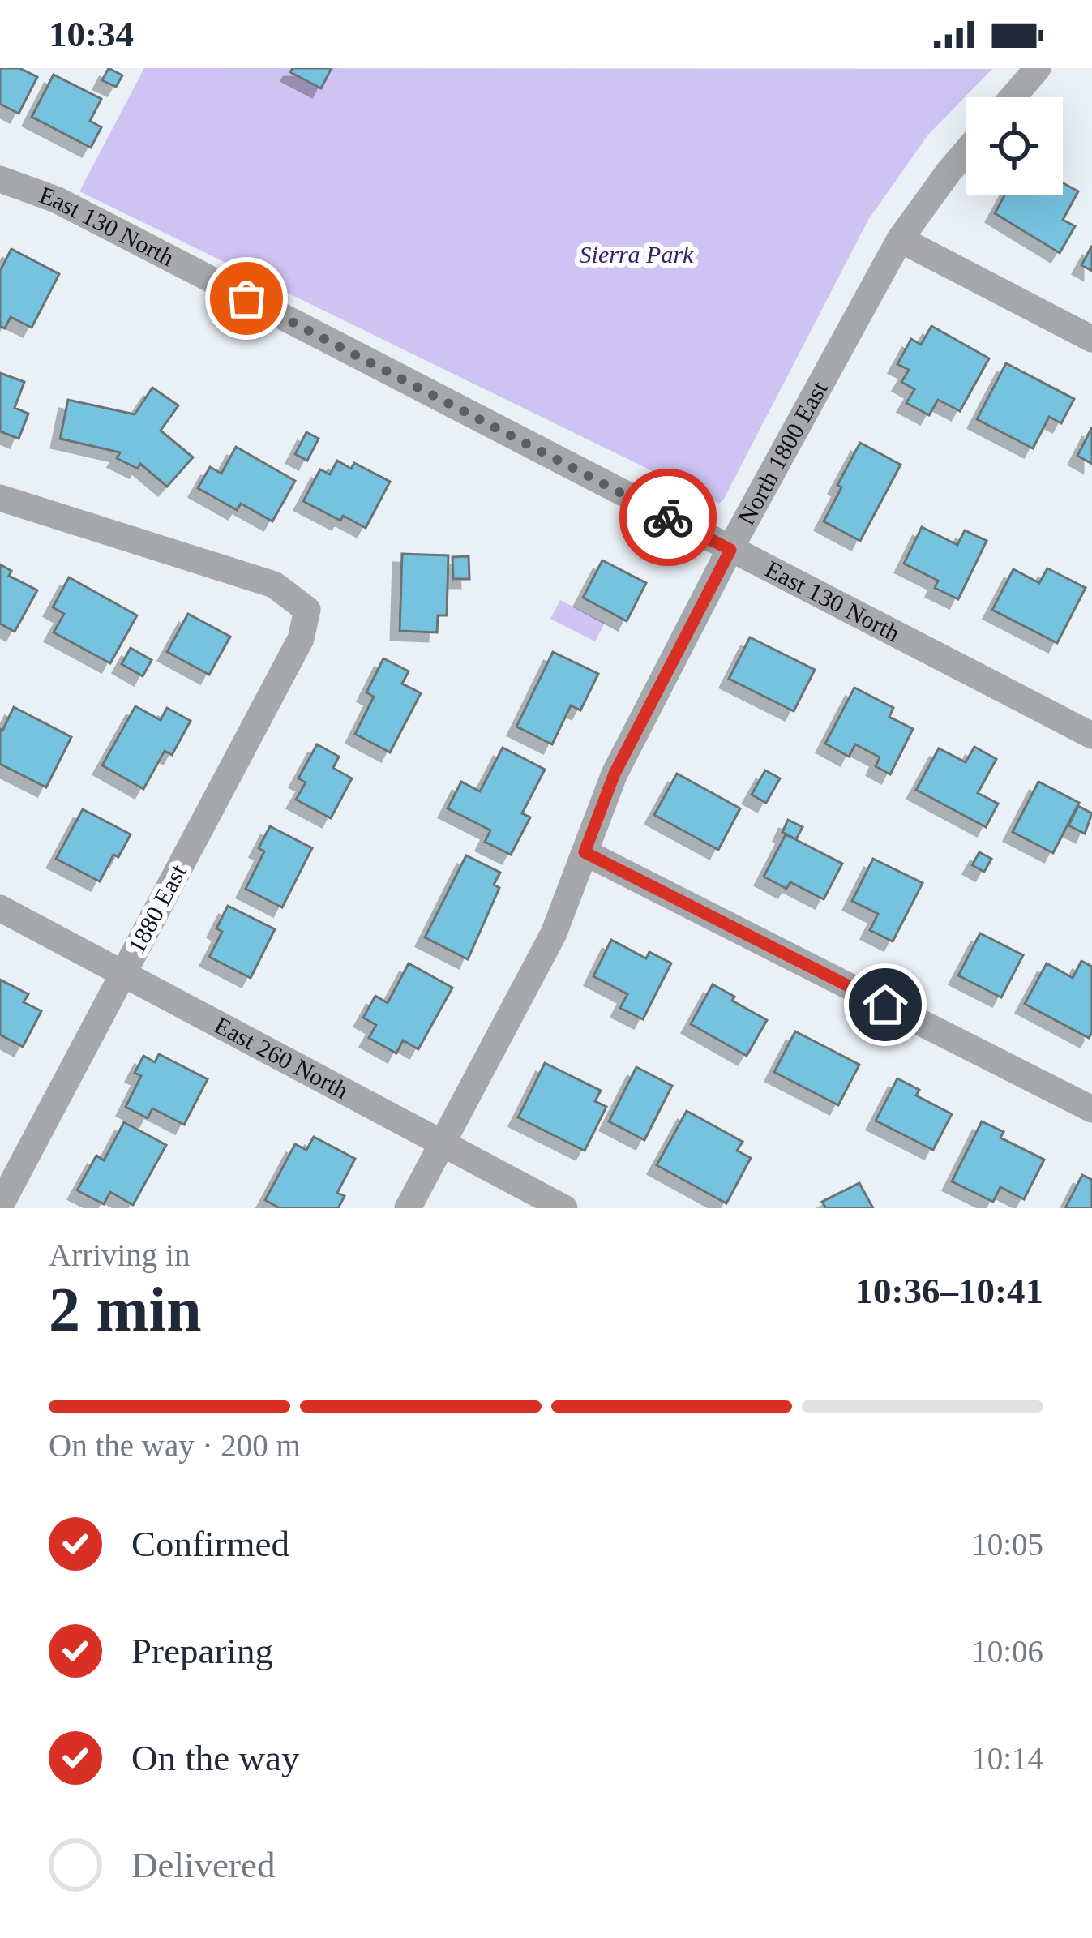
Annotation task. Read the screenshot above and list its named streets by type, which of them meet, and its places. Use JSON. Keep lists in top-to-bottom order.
{
  "streets": {
    "street": [
      "East 130 North",
      "North 1800 East",
      "1880 East",
      "East 260 North"
    ]
  },
  "crossings": [
    ["East 130 North", "North 1800 East"],
    ["North 1800 East", "East 260 North"],
    ["1880 East", "East 260 North"]
  ],
  "parks": ["Sierra Park"],
  "page": {
    "status": "10:34",
    "heading": ["2 min", "Arriving in", "10:36–10:41"],
    "bar": "On the way · 200 m",
    "list": [
      ["Confirmed", "10:05"],
      ["Preparing", "10:06"],
      ["On the way", "10:14"],
      "Delivered"
    ]
  }
}
